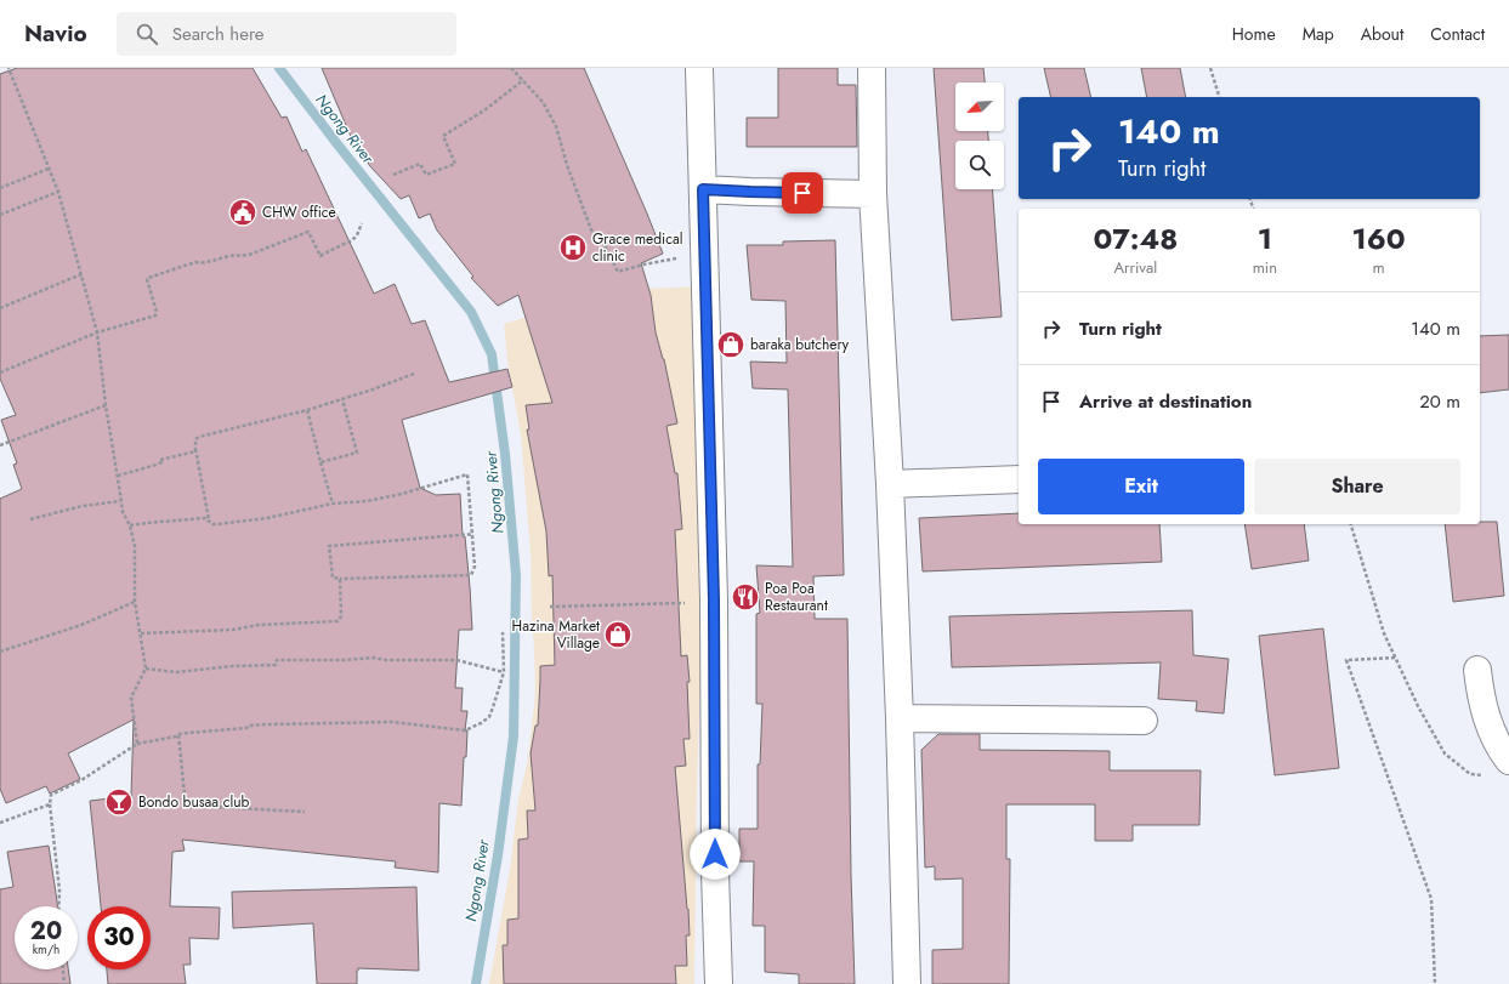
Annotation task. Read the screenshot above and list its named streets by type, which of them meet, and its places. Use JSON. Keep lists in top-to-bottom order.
{
  "water": ["Ngong River"],
  "places": {
    "public building": ["CHW office"],
    "hospital": ["Grace medical clinic"],
    "shop": ["baraka butchery", "Hazina Market Village"],
    "restaurant": ["Poa Poa Restaurant"],
    "bar": ["Bondo busaa club"]
  },
  "north": "bottom left",
  "page": {
    "header": "Navio",
    "search": "Search here",
    "nav": [
      "Home",
      "Map",
      "About",
      "Contact"
    ],
    "turn": ["140 m", "Turn right"],
    "eta": [
      "07:48",
      "Arrival",
      "1",
      "min",
      "160",
      "m"
    ],
    "list": [
      {
        "name": "Turn right",
        "value": "140 m"
      },
      {
        "name": "Arrive at destination",
        "value": "20 m"
      }
    ],
    "buttons": ["Exit", "Share"],
    "speed": "20 km/h",
    "limit": "30"
  }
}
